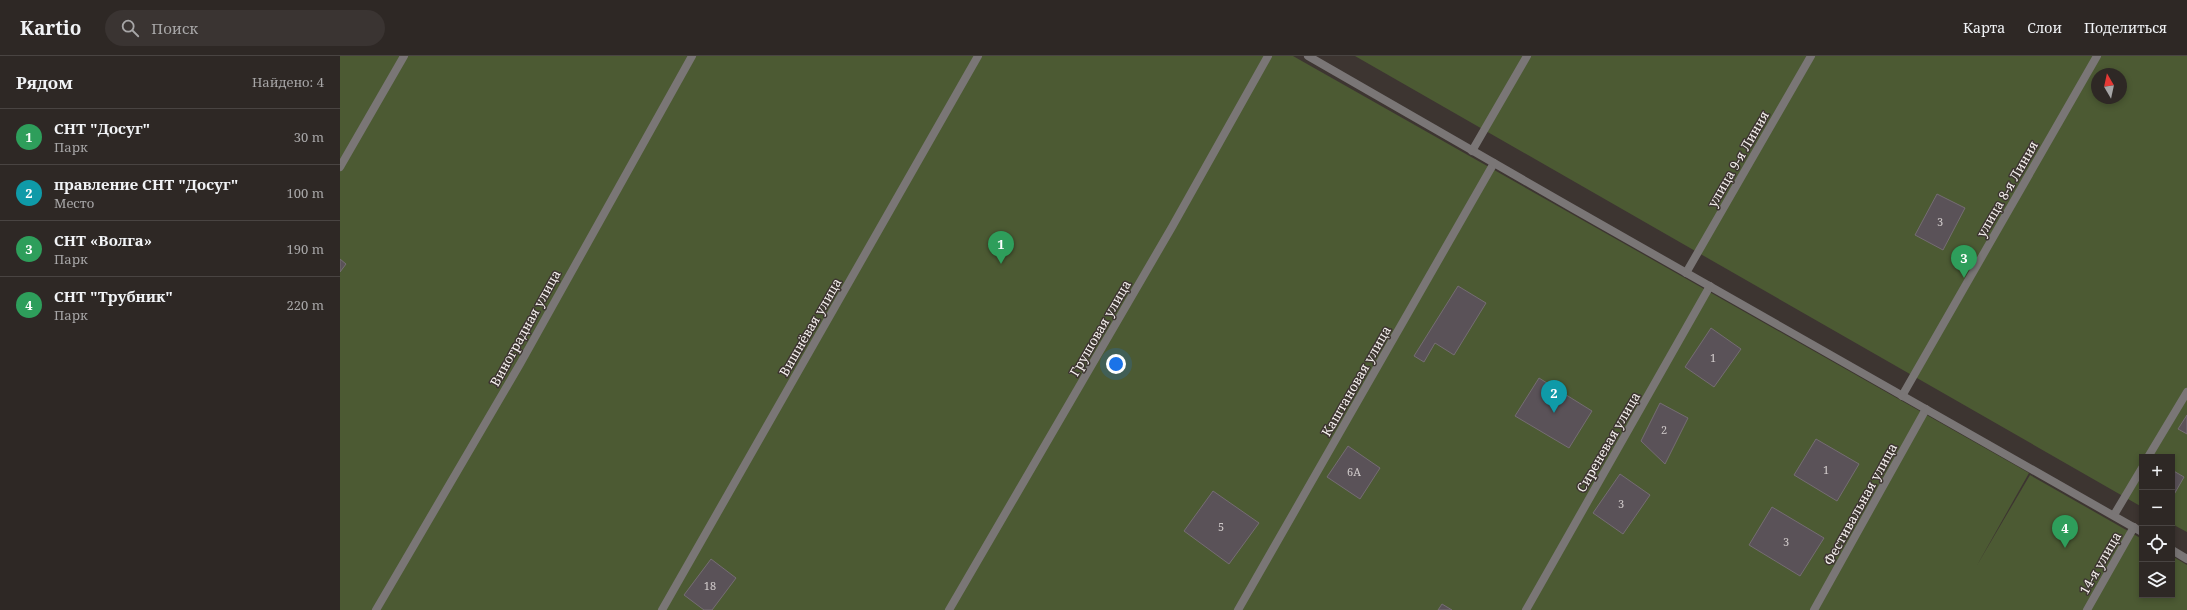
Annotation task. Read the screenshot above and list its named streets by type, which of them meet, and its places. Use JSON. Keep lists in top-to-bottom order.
{
  "streets": {
    "street": [
      "улица 9-я Линия",
      "улица 8-я Линия",
      "Вишнёвая улица",
      "Виноградная улица",
      "Грушовая улица",
      "Каштановая улица",
      "Сиреневая улица",
      "Фестивальная улица",
      "14-я улица"
    ]
  },
  "house_numbers": [
    "3",
    "1",
    "2",
    "1",
    "6А",
    "3",
    "5",
    "3",
    "18"
  ],
  "north": "top",
  "page": {
    "header": "Kartio",
    "search": "Поиск",
    "nav": ["Карта", "Слои", "Поделиться"],
    "heading": ["Рядом", "Найдено: 4"],
    "list": [
      {
        "mark": "1",
        "name": "СНТ \"Досуг\"",
        "note": "Парк",
        "value": "30 m"
      },
      {
        "mark": "2",
        "name": "правление СНТ \"Досуг\"",
        "note": "Место",
        "value": "100 m"
      },
      {
        "mark": "3",
        "name": "СНТ «Волга»",
        "note": "Парк",
        "value": "190 m"
      },
      {
        "mark": "4",
        "name": "СНТ \"Трубник\"",
        "note": "Парк",
        "value": "220 m"
      }
    ],
    "pins": [
      "1",
      "3",
      "2",
      "4"
    ],
    "map_buttons": ["+", "−"]
  }
}
